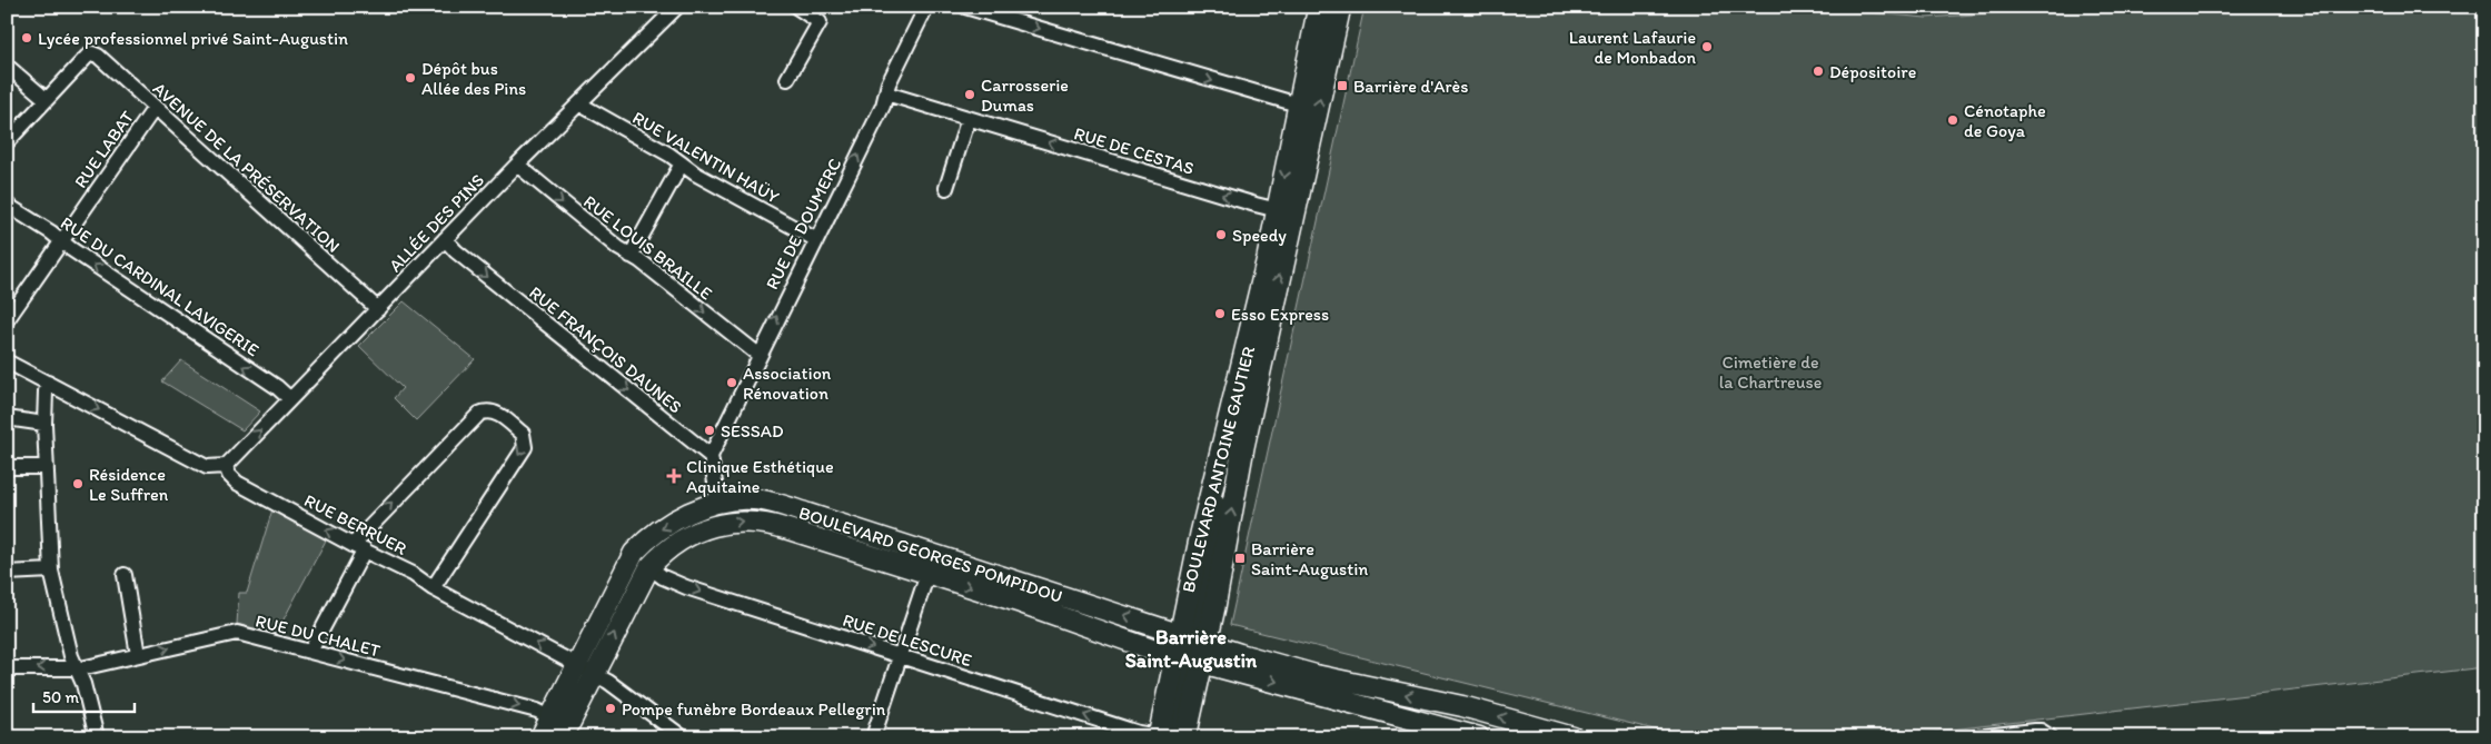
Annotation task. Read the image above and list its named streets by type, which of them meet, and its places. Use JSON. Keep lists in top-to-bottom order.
{
  "streets": {
    "main road": ["BOULEVARD ANTOINE GAUTIER", "BOULEVARD GEORGES POMPIDOU"],
    "street": [
      "RUE LABAT",
      "RUE DE CESTAS",
      "RUE VALENTIN HAÜY",
      "AVENUE DE LA PRÉSERVATION",
      "ALLÉE DES PINS",
      "RUE DE DOUMERC",
      "RUE LOUIS BRAILLE",
      "RUE DU CARDINAL LAVIGERIE",
      "RUE FRANÇOIS DAUNES",
      "RUE BERRUER",
      "RUE DU CHALET",
      "RUE DE LESCURE"
    ]
  },
  "crossings": [
    ["RUE LABAT", "AVENUE DE LA PRÉSERVATION"],
    ["RUE LABAT", "RUE DU CARDINAL LAVIGERIE"],
    ["RUE DE CESTAS", "RUE DE DOUMERC"],
    ["RUE DE CESTAS", "BOULEVARD ANTOINE GAUTIER"],
    ["RUE VALENTIN HAÜY", "ALLÉE DES PINS"],
    ["RUE VALENTIN HAÜY", "RUE DE DOUMERC"],
    ["AVENUE DE LA PRÉSERVATION", "ALLÉE DES PINS"],
    ["ALLÉE DES PINS", "RUE LOUIS BRAILLE"],
    ["ALLÉE DES PINS", "RUE DU CARDINAL LAVIGERIE"],
    ["ALLÉE DES PINS", "RUE FRANÇOIS DAUNES"],
    ["ALLÉE DES PINS", "RUE BERRUER"],
    ["RUE DE DOUMERC", "RUE LOUIS BRAILLE"],
    ["RUE DE DOUMERC", "RUE FRANÇOIS DAUNES"],
    ["BOULEVARD ANTOINE GAUTIER", "BOULEVARD GEORGES POMPIDOU"],
    ["BOULEVARD ANTOINE GAUTIER", "RUE DE LESCURE"],
    ["RUE BERRUER", "BOULEVARD GEORGES POMPIDOU"],
    ["BOULEVARD GEORGES POMPIDOU", "RUE DU CHALET"],
    ["BOULEVARD GEORGES POMPIDOU", "RUE DE LESCURE"]
  ],
  "one_way": [
    "RUE DE DOUMERC",
    "RUE LOUIS BRAILLE",
    "RUE FRANÇOIS DAUNES",
    "RUE BERRUER"
  ],
  "districts": ["Barrière Saint-Augustin"],
  "parks": ["Cimetière de la Chartreuse"],
  "places": {
    "other": [
      "Lycée professionnel privé Saint-Augustin",
      "Laurent Lafaurie de Monbadon",
      "Dépositoire",
      "Dépôt bus Allée des Pins",
      "Carrosserie Dumas",
      "Cénotaphe de Goya",
      "Speedy",
      "Esso Express",
      "Association Rénovation",
      "SESSAD",
      "Résidence Le Suffren",
      "Pompe funèbre Bordeaux Pellegrin"
    ],
    "transit": ["Barrière d'Arès", "Barrière Saint-Augustin"],
    "health": ["Clinique Esthétique Aquitaine"]
  },
  "scale_bar": "50 m"
}
